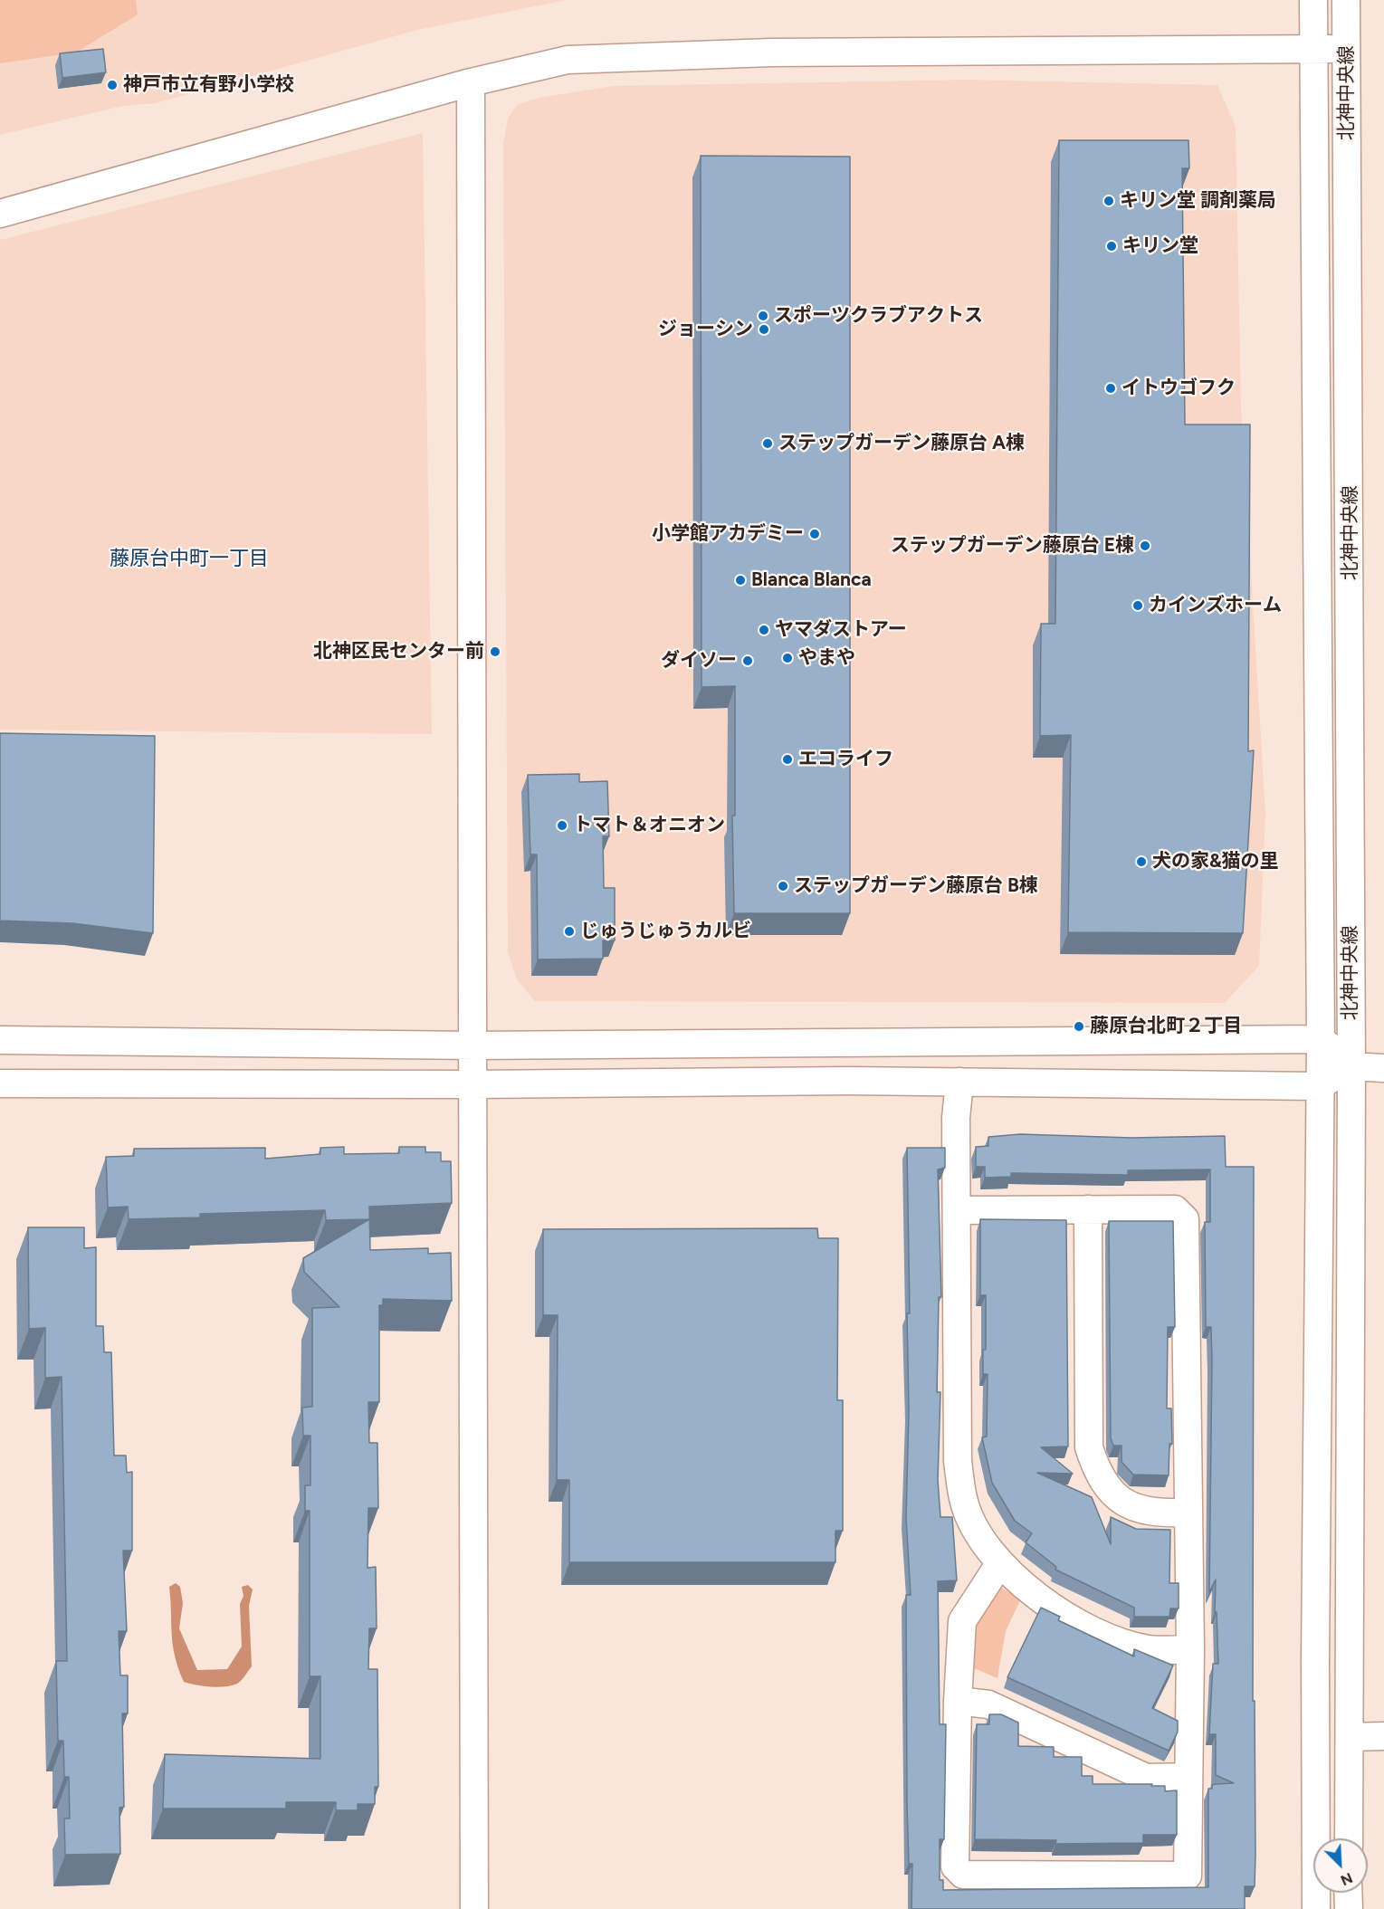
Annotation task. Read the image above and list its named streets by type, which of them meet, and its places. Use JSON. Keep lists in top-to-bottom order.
{
  "streets": {
    "street": ["北神中央線"]
  },
  "districts": ["藤原台中町一丁目"],
  "places": [
    "神戸市立有野小学校",
    "キリン堂 調剤薬局",
    "キリン堂",
    "スポーツクラブアクトス",
    "ジョーシン",
    "イトウゴフク",
    "ステップガーデン藤原台 A棟",
    "小学館アカデミー",
    "ステップガーデン藤原台 E棟",
    "Blanca Blanca",
    "カインズホーム",
    "ヤマダストアー",
    "北神区民センター前",
    "やまや",
    "ダイソー",
    "エコライフ",
    "トマト＆オニオン",
    "犬の家&猫の里",
    "ステップガーデン藤原台 B棟",
    "じゅうじゅうカルビ",
    "藤原台北町２丁目"
  ],
  "north": "bottom right"
}
